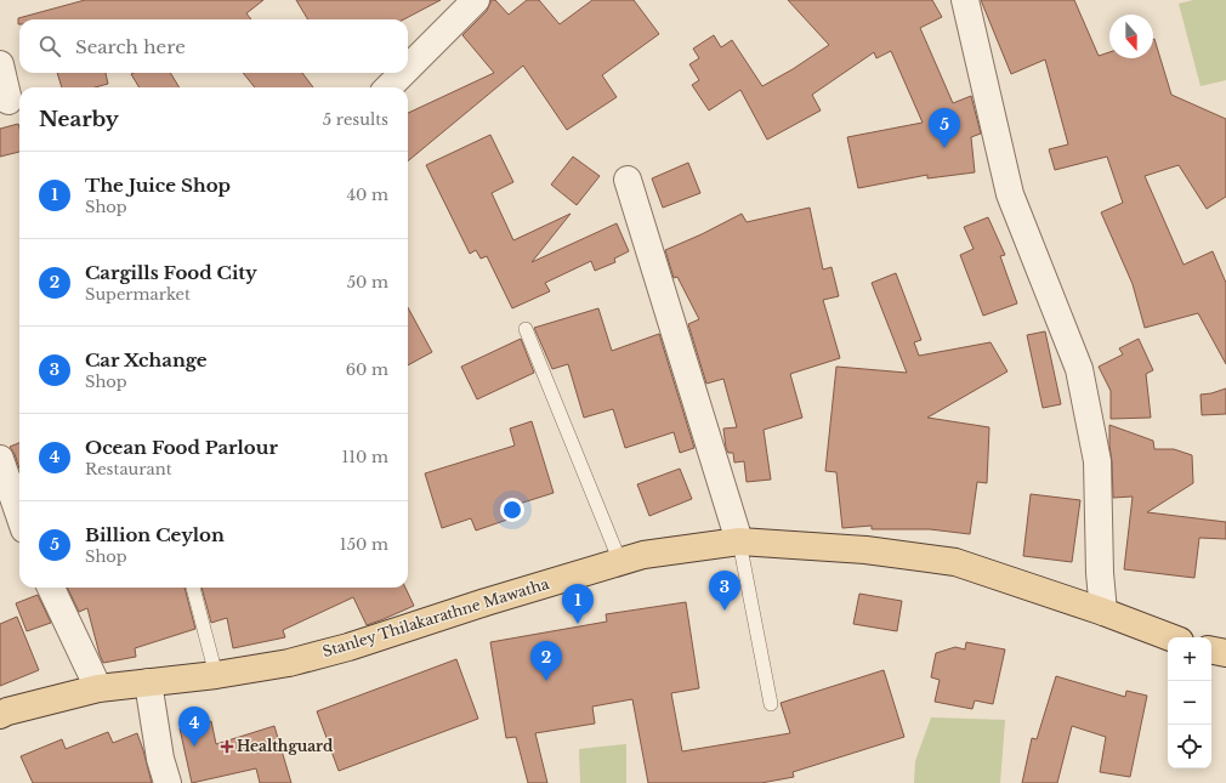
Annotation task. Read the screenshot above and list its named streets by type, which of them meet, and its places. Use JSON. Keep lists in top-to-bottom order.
{
  "streets": {
    "main road": ["Stanley Thilakarathne Mawatha"]
  },
  "places": {
    "health": ["Healthguard"]
  },
  "north": "bottom",
  "page": {
    "search": "Search here",
    "heading": ["Nearby", "5 results"],
    "pins": [
      "5",
      "3",
      "1",
      "2",
      "4"
    ],
    "list": [
      {
        "mark": "1",
        "name": "The Juice Shop",
        "note": "Shop",
        "value": "40 m"
      },
      {
        "mark": "2",
        "name": "Cargills Food City",
        "note": "Supermarket",
        "value": "50 m"
      },
      {
        "mark": "3",
        "name": "Car Xchange",
        "note": "Shop",
        "value": "60 m"
      },
      {
        "mark": "4",
        "name": "Ocean Food Parlour",
        "note": "Restaurant",
        "value": "110 m"
      },
      {
        "mark": "5",
        "name": "Billion Ceylon",
        "note": "Shop",
        "value": "150 m"
      }
    ],
    "map_buttons": ["+", "−"]
  }
}
